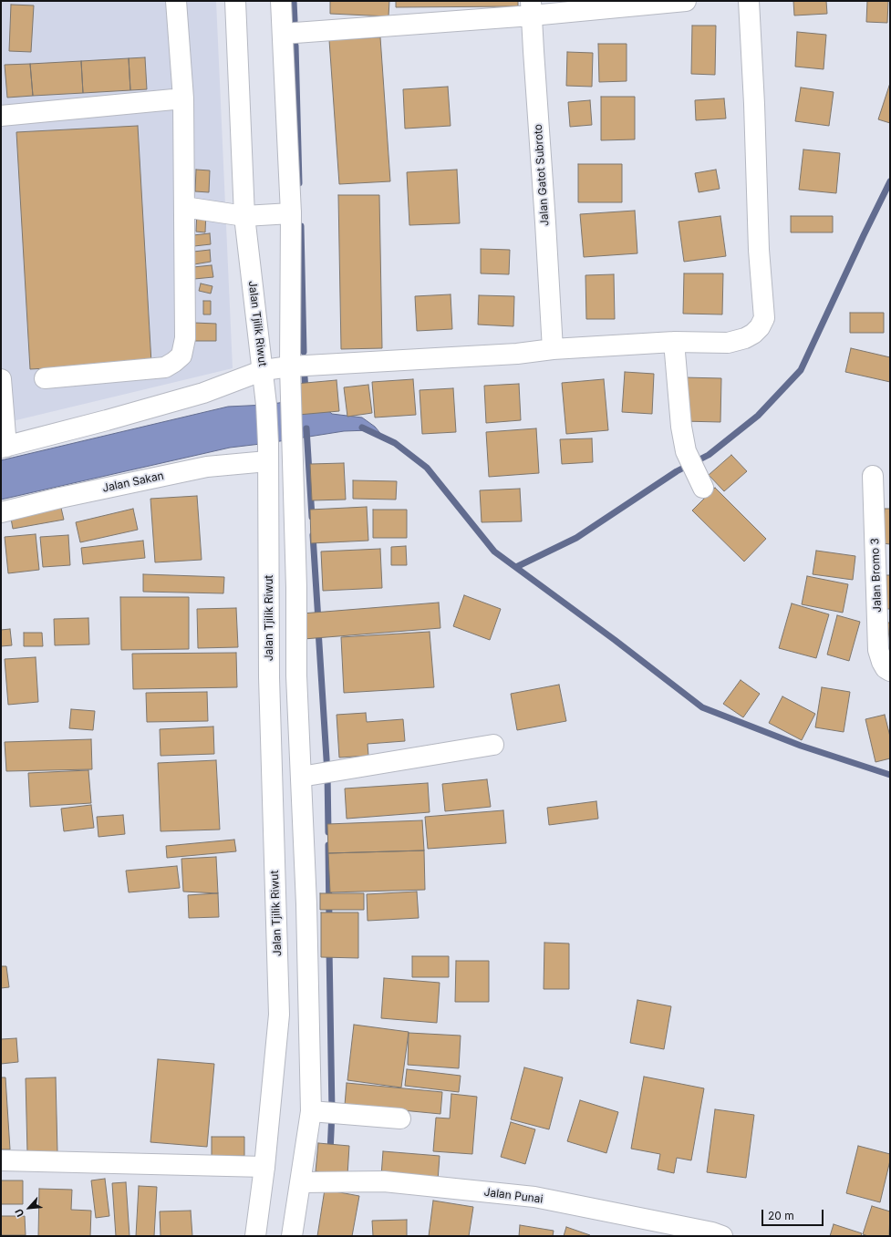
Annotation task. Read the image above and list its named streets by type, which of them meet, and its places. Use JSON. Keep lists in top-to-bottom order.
{
  "streets": {
    "main road": [
      "Jalan Gatot Subroto",
      "Jalan Tjilik Riwut",
      "Jalan Sakan",
      "Jalan Bromo 3",
      "Jalan Punai"
    ]
  },
  "crossings": [
    ["Jalan Tjilik Riwut", "Jalan Sakan"]
  ],
  "scale_bar": "20 m",
  "north": "bottom left"
}
